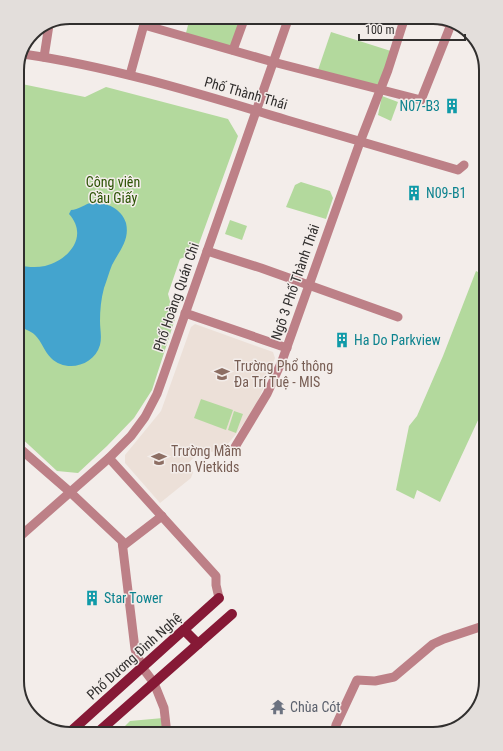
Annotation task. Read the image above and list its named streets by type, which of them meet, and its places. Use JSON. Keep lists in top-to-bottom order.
{
  "streets": {
    "main road": ["Phố Dương Đình Nghệ"],
    "street": ["Phố Thành Thái", "Ngõ 3 Phố Thành Thái", "Phố Hoàng Quán Chi"]
  },
  "crossings": [
    ["Phố Thành Thái", "Ngõ 3 Phố Thành Thái"],
    ["Phố Thành Thái", "Phố Hoàng Quán Chi"]
  ],
  "parks": ["Công viên Cầu Giấy"],
  "places": {
    "building": [
      "N07-B3",
      "N09-B1",
      "Ha Do Parkview",
      "Star Tower"
    ],
    "school or university": ["Trường Phổ thông Đa Trí Tuệ - MIS", "Trường Mầm non Vietkids"],
    "temple": ["Chùa Cót"]
  },
  "scale_bar": "100 m"
}
